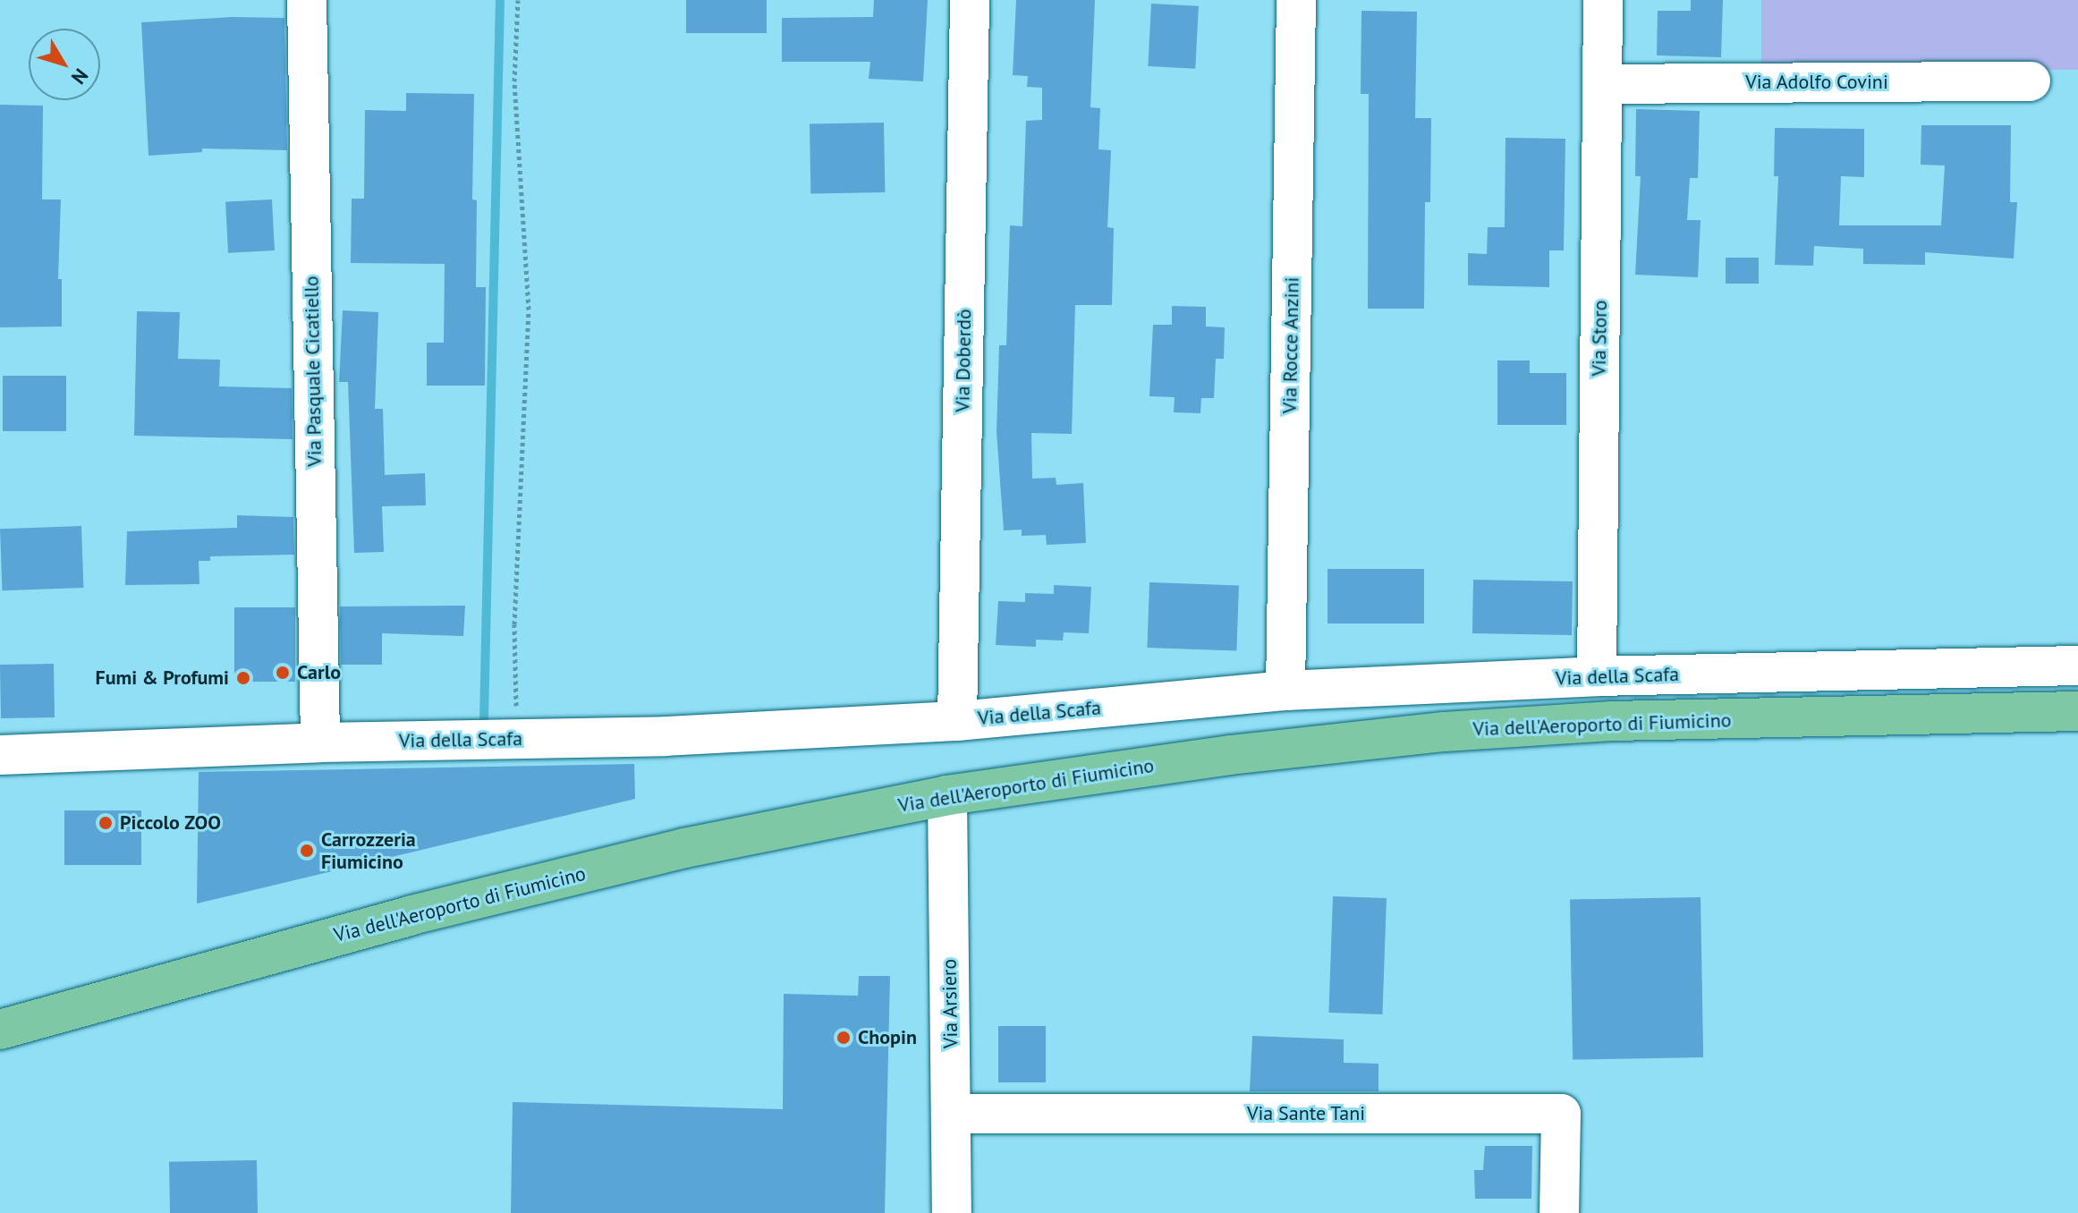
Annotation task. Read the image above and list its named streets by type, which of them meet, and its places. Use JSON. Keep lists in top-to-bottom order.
{
  "streets": {
    "main road": ["Via dell'Aeroporto di Fiumicino"],
    "street": [
      "Via Adolfo Covini",
      "Via Storo",
      "Via Rocce Anzini",
      "Via Doberdò",
      "Via Pasquale Cicatiello",
      "Via della Scafa",
      "Via Arsiero",
      "Via Sante Tani"
    ]
  },
  "crossings": [
    ["Via Adolfo Covini", "Via Storo"],
    ["Via Storo", "Via della Scafa"],
    ["Via Rocce Anzini", "Via della Scafa"],
    ["Via Doberdò", "Via della Scafa"],
    ["Via Pasquale Cicatiello", "Via della Scafa"],
    ["Via dell'Aeroporto di Fiumicino", "Via Arsiero"],
    ["Via Arsiero", "Via Sante Tani"]
  ],
  "places": [
    "Carlo",
    "Fumi & Profumi",
    "Piccolo ZOO",
    "Carrozzeria Fiumicino",
    "Chopin"
  ],
  "north": "bottom right"
}
